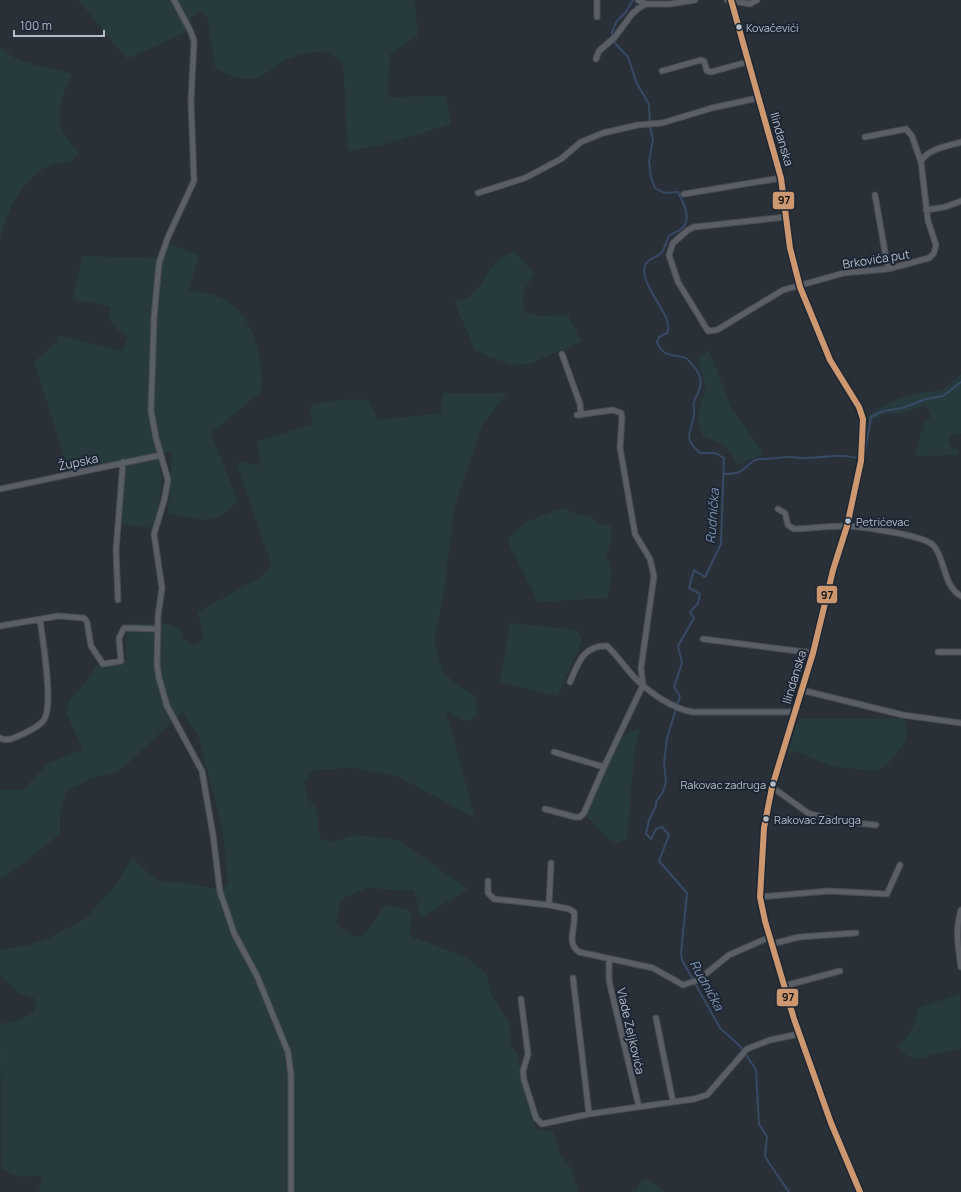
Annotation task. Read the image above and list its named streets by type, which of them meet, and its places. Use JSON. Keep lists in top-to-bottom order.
{
  "streets": {
    "street": [
      "Ilindanska",
      "Brkovića put",
      "Župska",
      "Vlade Zeljkovića"
    ]
  },
  "crossings": [
    ["Ilindanska", "Brkovića put"]
  ],
  "water": ["Rudnička"],
  "places": [
    "Kovačevići",
    "Petrićevac",
    "Rakovac zadruga",
    "Rakovac Zadruga"
  ],
  "lines": ["transit line 97"],
  "scale_bar": "100 m"
}
